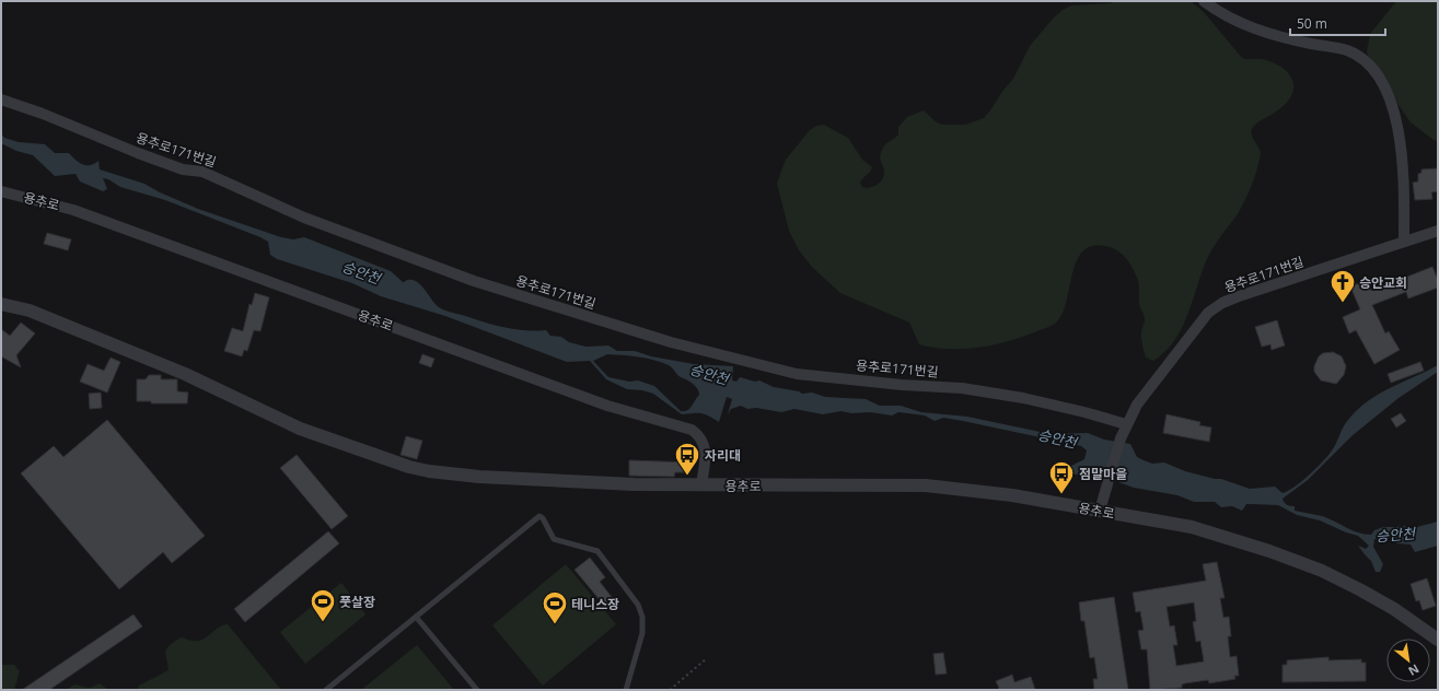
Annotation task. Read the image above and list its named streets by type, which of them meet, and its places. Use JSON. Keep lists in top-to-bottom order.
{
  "streets": {
    "street": ["용추로171번길", "용추로"]
  },
  "crossings": [
    ["용추로171번길", "용추로"]
  ],
  "water": ["승안천"],
  "places": {
    "church": ["승안교회"],
    "bus stop": ["자리대", "점말마을"],
    "sports": ["풋살장", "테니스장"]
  },
  "scale_bar": "50 m",
  "north": "bottom right"
}
